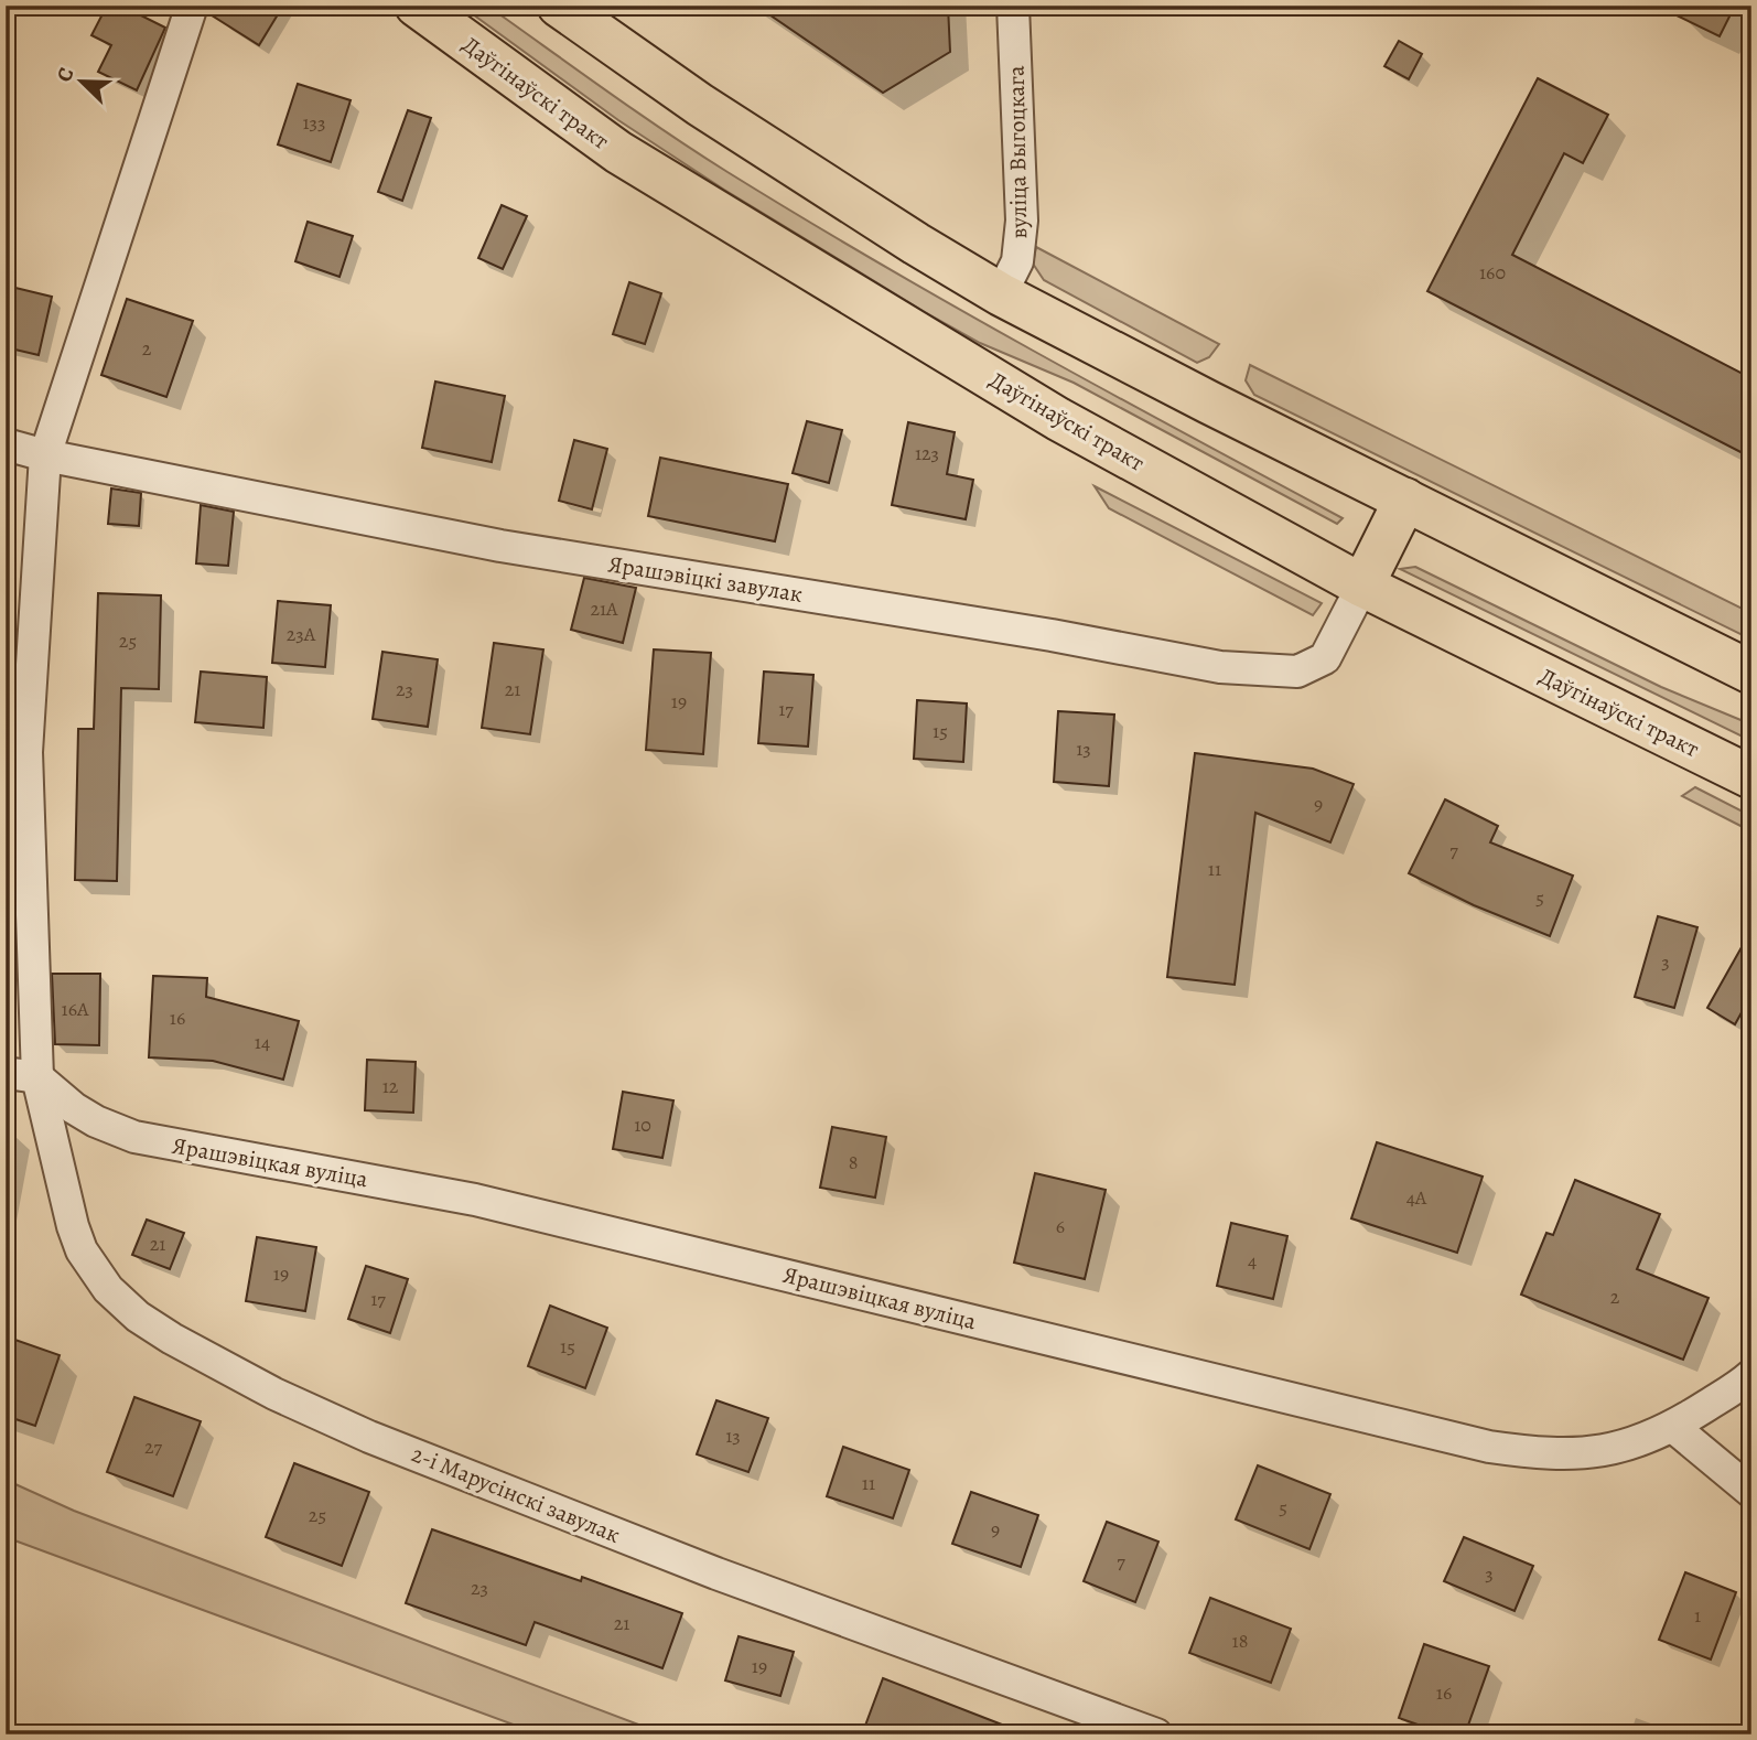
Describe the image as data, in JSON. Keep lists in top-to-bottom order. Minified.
{"streets":{"main road":["Даўгінаўскі тракт"],"street":["вуліца Выгоцкага","Ярашэвіцкі завулак","Ярашэвіцкая вуліца","2-і Марусінскі завулак"]},"crossings":[["Даўгінаўскі тракт","Ярашэвіцкі завулак"],["Ярашэвіцкі завулак","2-і Марусінскі завулак"],["Ярашэвіцкая вуліца","2-і Марусінскі завулак"]],"house_numbers":["133","160","2","123","21А","23А","25","23","21","19","17","15","13","9","7","11","5","3","16А","16","14","12","10","8","4А","6","21","4","19","2","17","15","13","27","11","5","25","9","7","3","23","1","21","18","19","16"],"north":"top left"}
